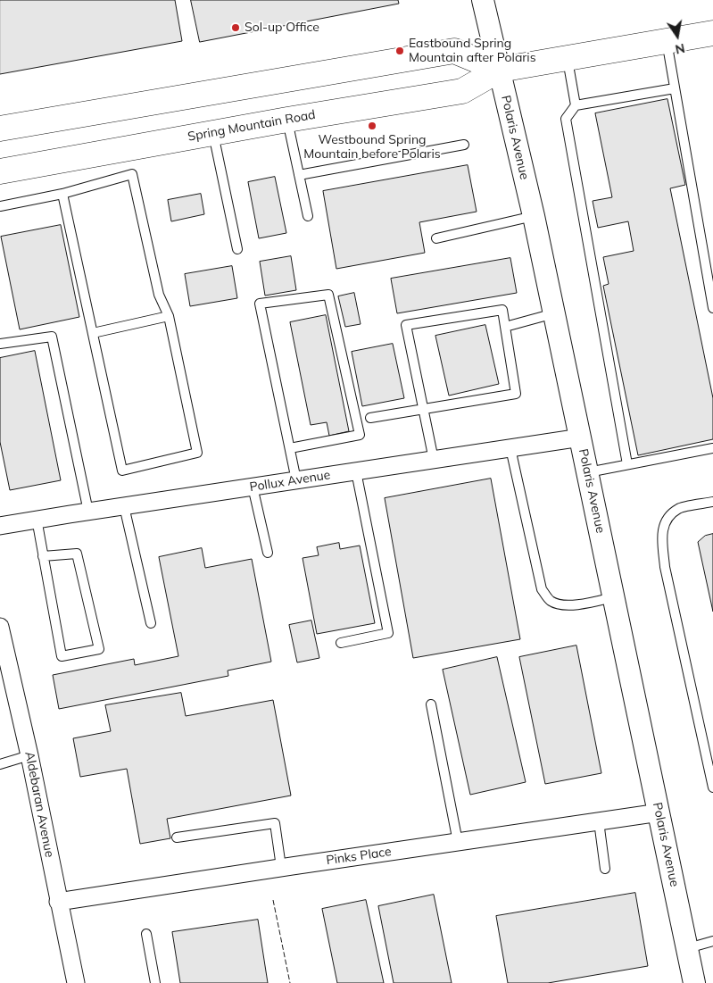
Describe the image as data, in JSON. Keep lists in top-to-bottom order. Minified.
{"streets":{"main road":["Spring Mountain Road"],"street":["Polaris Avenue","Pollux Avenue","Aldebaran Avenue","Pinks Place"]},"crossings":[["Spring Mountain Road","Polaris Avenue"],["Polaris Avenue","Pollux Avenue"],["Polaris Avenue","Pinks Place"],["Aldebaran Avenue","Pinks Place"]],"places":["Sol-up Office","Eastbound Spring Mountain after Polaris","Westbound Spring Mountain before Polaris"],"north":"bottom"}
